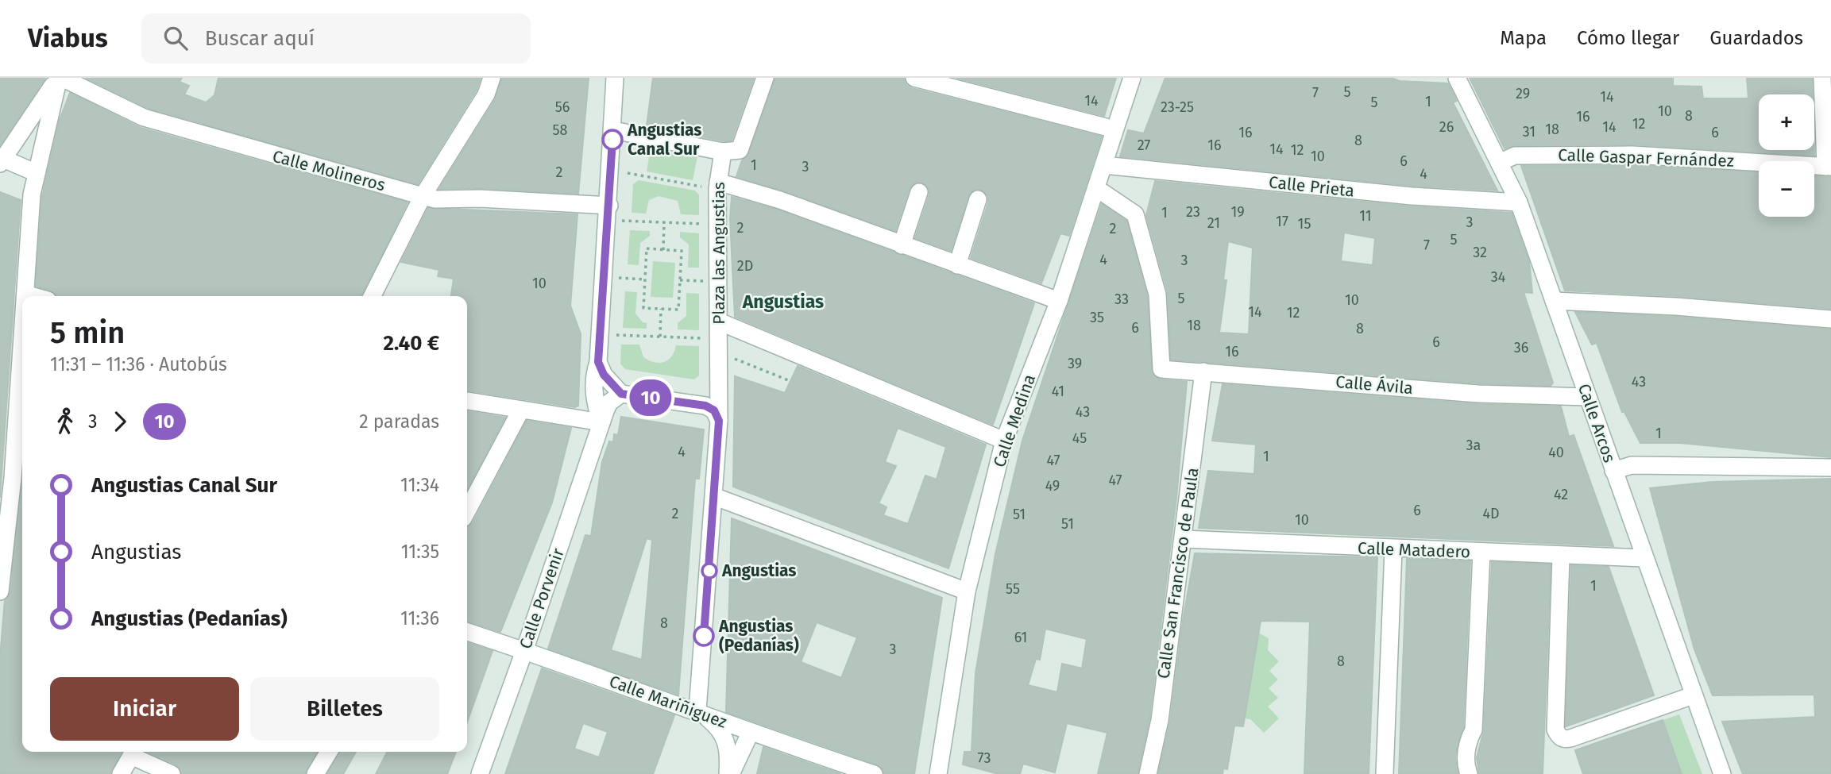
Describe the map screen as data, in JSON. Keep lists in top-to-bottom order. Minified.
{"streets":{"street":["Calle Gaspar Fernández","Calle Molineros","Calle Prieta","Plaza las Angustias","Calle Ávila","Calle Medina","Calle Arcos","Calle Matadero","Calle San Francisco de Paula","Calle Porvenir","Calle Mariñiguez"]},"crossings":[["Calle Gaspar Fernández","Calle Arcos"],["Calle Prieta","Calle Medina"],["Calle Prieta","Calle Arcos"],["Plaza las Angustias","Calle Mariñiguez"],["Calle Ávila","Calle Medina"],["Calle Ávila","Calle Arcos"],["Calle Ávila","Calle San Francisco de Paula"],["Calle Arcos","Calle Matadero"],["Calle Matadero","Calle San Francisco de Paula"],["Calle Porvenir","Calle Mariñiguez"]],"districts":["Angustias"],"places":["Angustias Canal Sur","Angustias","Angustias (Pedanías)"],"lines":["bus line 10"],"house_numbers":["5","7","29","14","14","1","5","56","23-25","10","8","16","12","26","14","18","58","31","16","6","8","27","16","14","12","10","6","1","3","2","4","23","19","1","11","17","3","21","15","2","2","5","7","32","4","3","2D","34","10","5","33","10","14","12","35","18","6","8","6","36","16","39","43","41","43","1","45","3a","4","40","1","47","47","49","42","6","2","4D","51","10","51","1","55","8","61","3","8","73"],"page":{"header":"Viabus","search":"Buscar aquí","nav":["Mapa","Cómo llegar","Guardados"],"on_map":"10","map_buttons":["+","−"],"heading":["5 min","11:31 – 11:36 · Autobús","2.40 €"],"legs":["3","10","2 paradas"],"list":[{"name":"Angustias Canal Sur","value":"11:34"},{"name":"Angustias","value":"11:35"},{"name":"Angustias (Pedanías)","value":"11:36"}],"buttons":["Iniciar","Billetes"]}}
